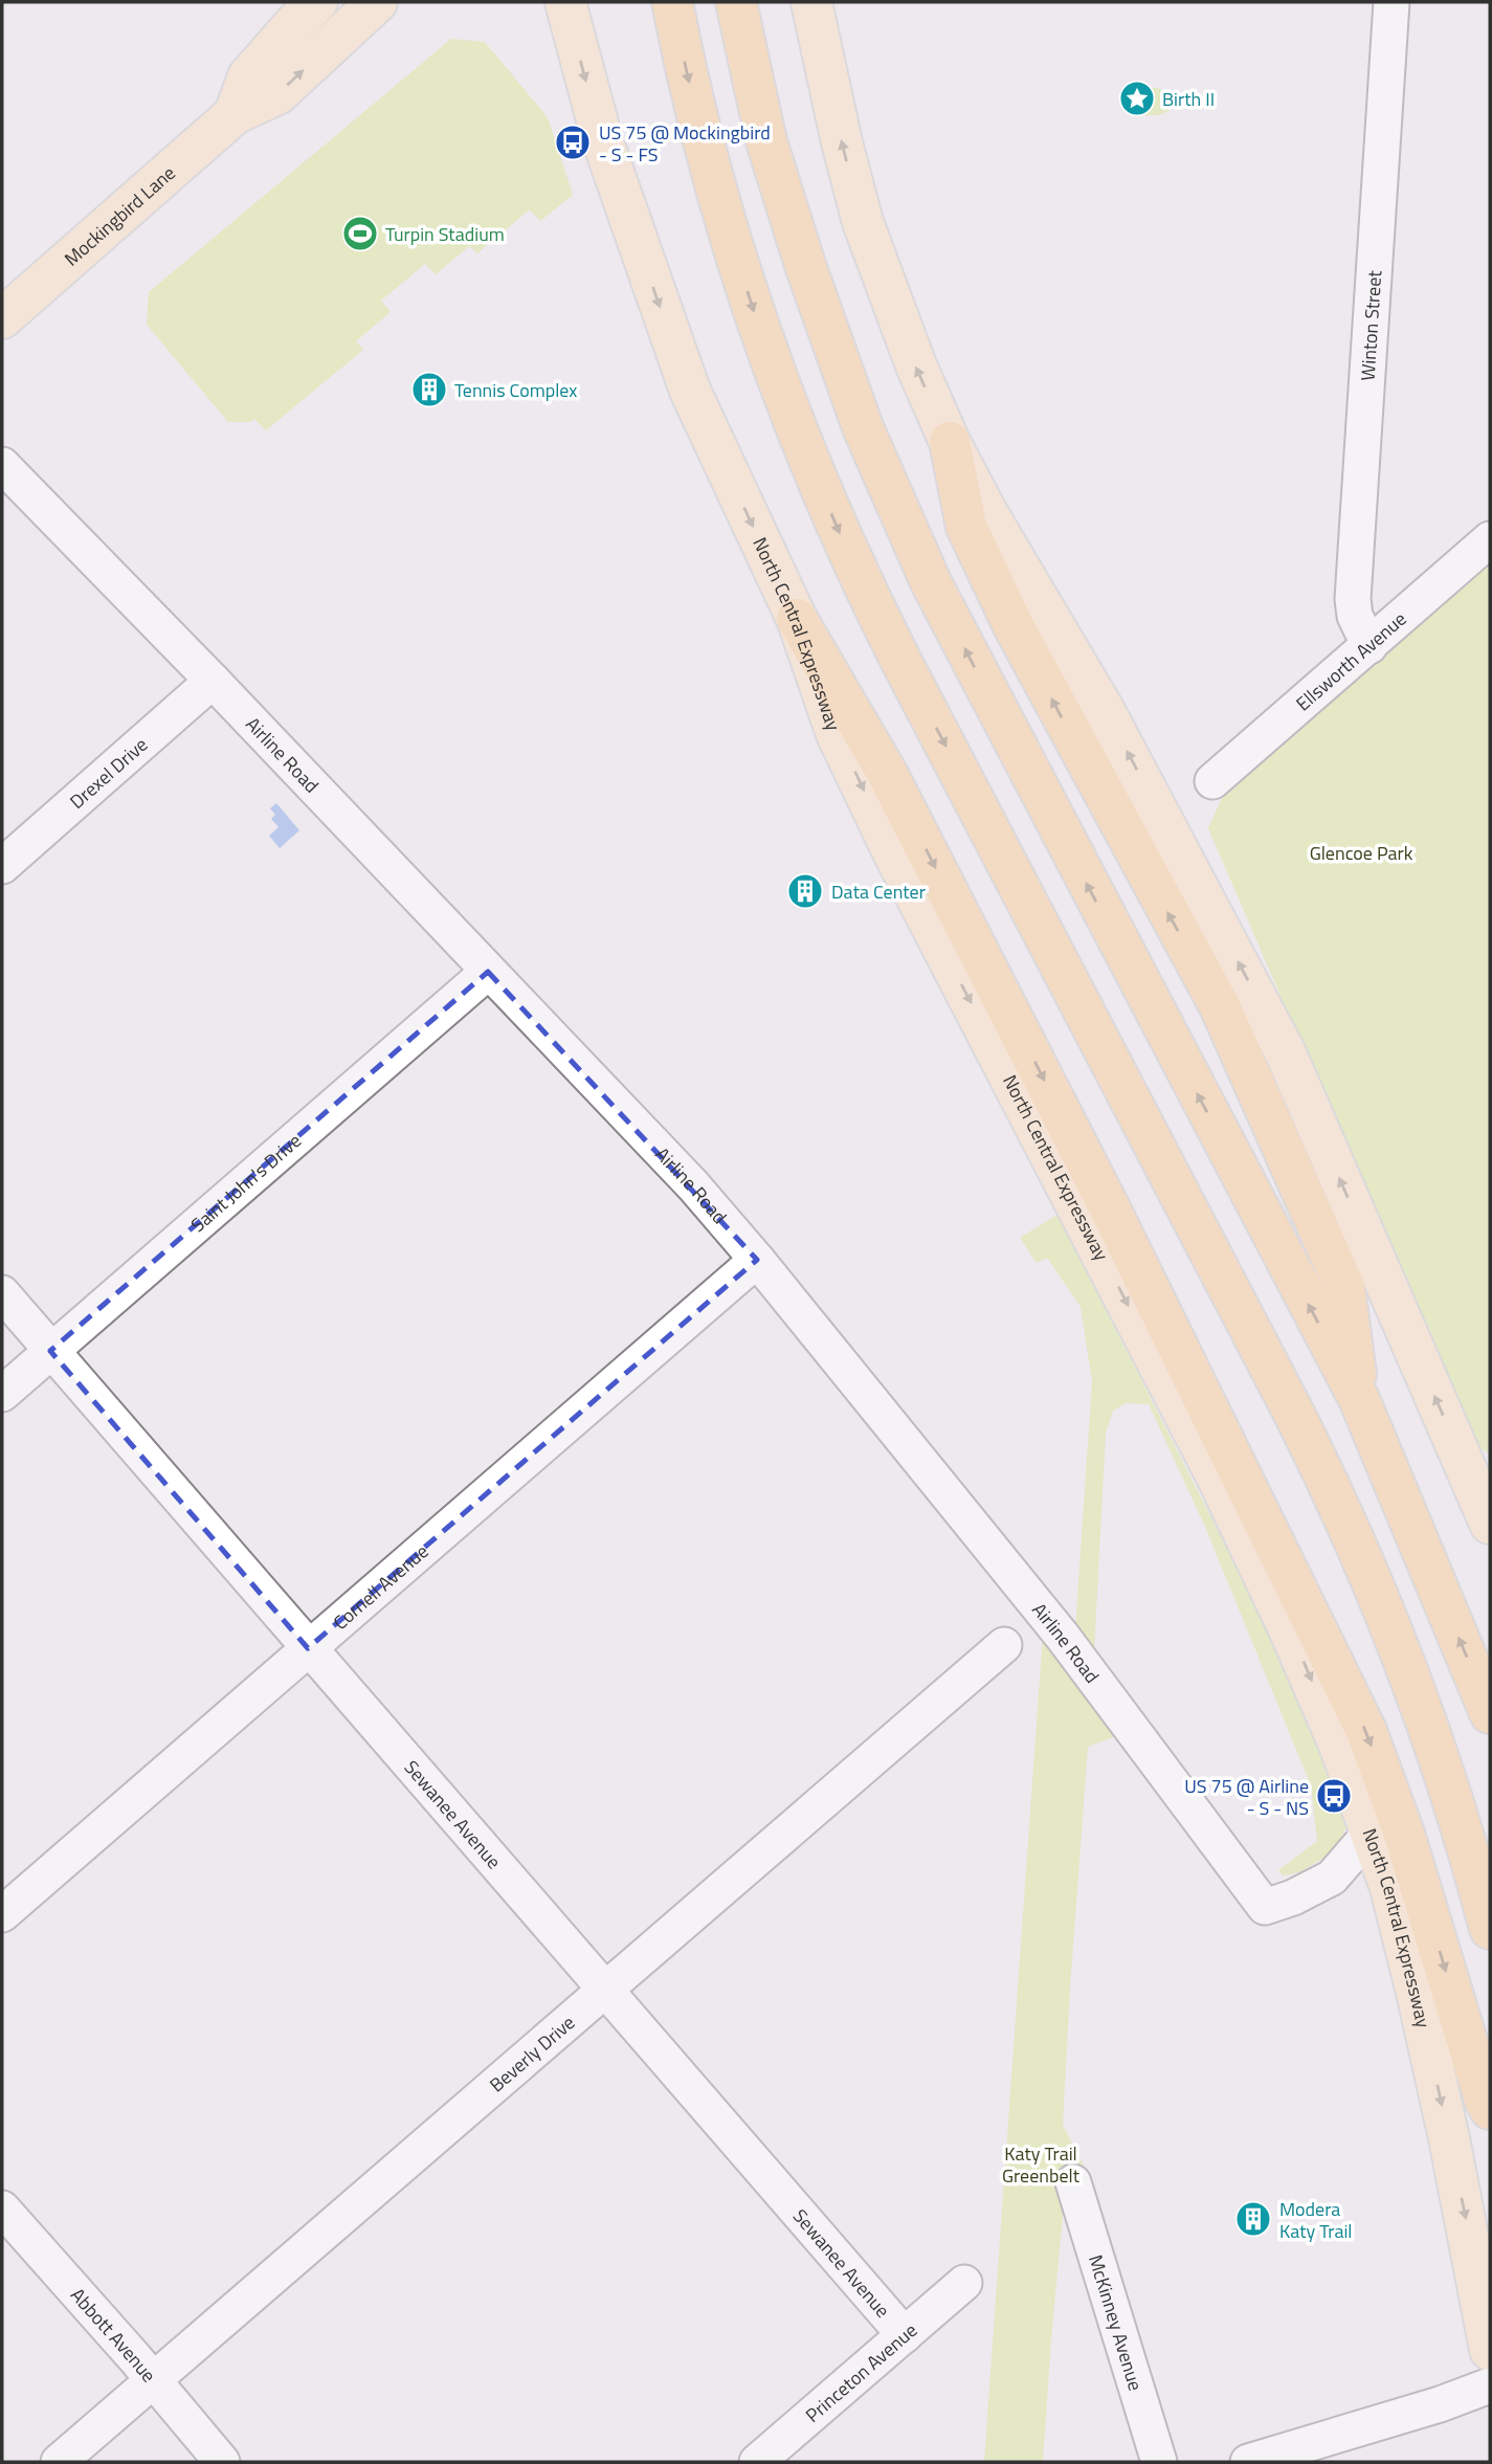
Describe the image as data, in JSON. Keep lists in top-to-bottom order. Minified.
{"streets":{"main road":["Mockingbird Lane","North Central Expressway"],"street":["Winton Street","Ellsworth Avenue","Airline Road","Drexel Drive","Saint John's Drive","Cornell Avenue","Sewanee Avenue","Beverly Drive","McKinney Avenue","Abbott Avenue","Princeton Avenue"]},"crossings":[["Winton Street","Ellsworth Avenue"],["North Central Expressway","Airline Road"],["Airline Road","Drexel Drive"],["Airline Road","Saint John's Drive"],["Airline Road","Cornell Avenue"],["Saint John's Drive","Sewanee Avenue"],["Cornell Avenue","Sewanee Avenue"],["Sewanee Avenue","Beverly Drive"],["Sewanee Avenue","Princeton Avenue"],["Beverly Drive","Abbott Avenue"]],"parks":["Glencoe Park","Katy Trail Greenbelt"],"places":{"place":["Birth II"],"bus stop":["US 75 @ Mockingbird - S - FS","US 75 @ Airline - S - NS"],"sports":["Turpin Stadium"],"building":["Tennis Complex","Data Center","Modera Katy Trail"]}}
